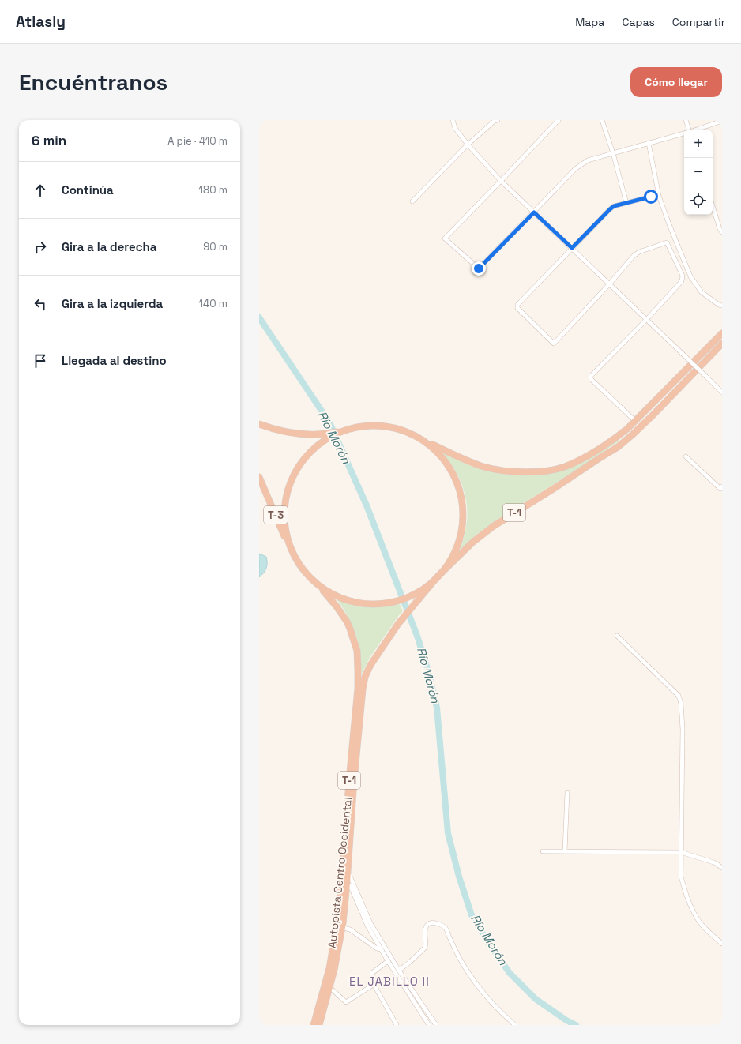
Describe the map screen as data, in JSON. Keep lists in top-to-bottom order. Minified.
{"streets":{"highway":["T-1","T-3","Autopista Centro Occidental"]},"crossings":[["T-1","T-3"],["T-1","Autopista Centro Occidental"]],"districts":["EL JABILLO II"],"water":["Río Morón"],"page":{"header":"Atlasly","nav":["Mapa","Capas","Compartir"],"buttons":"Cómo llegar","title":"Encuéntranos","heading":["6 min","A pie · 410 m"],"map_buttons":["+","−"],"list":[["Continúa","180 m"],["Gira a la derecha","90 m"],["Gira a la izquierda","140 m"],"Llegada al destino"]}}
